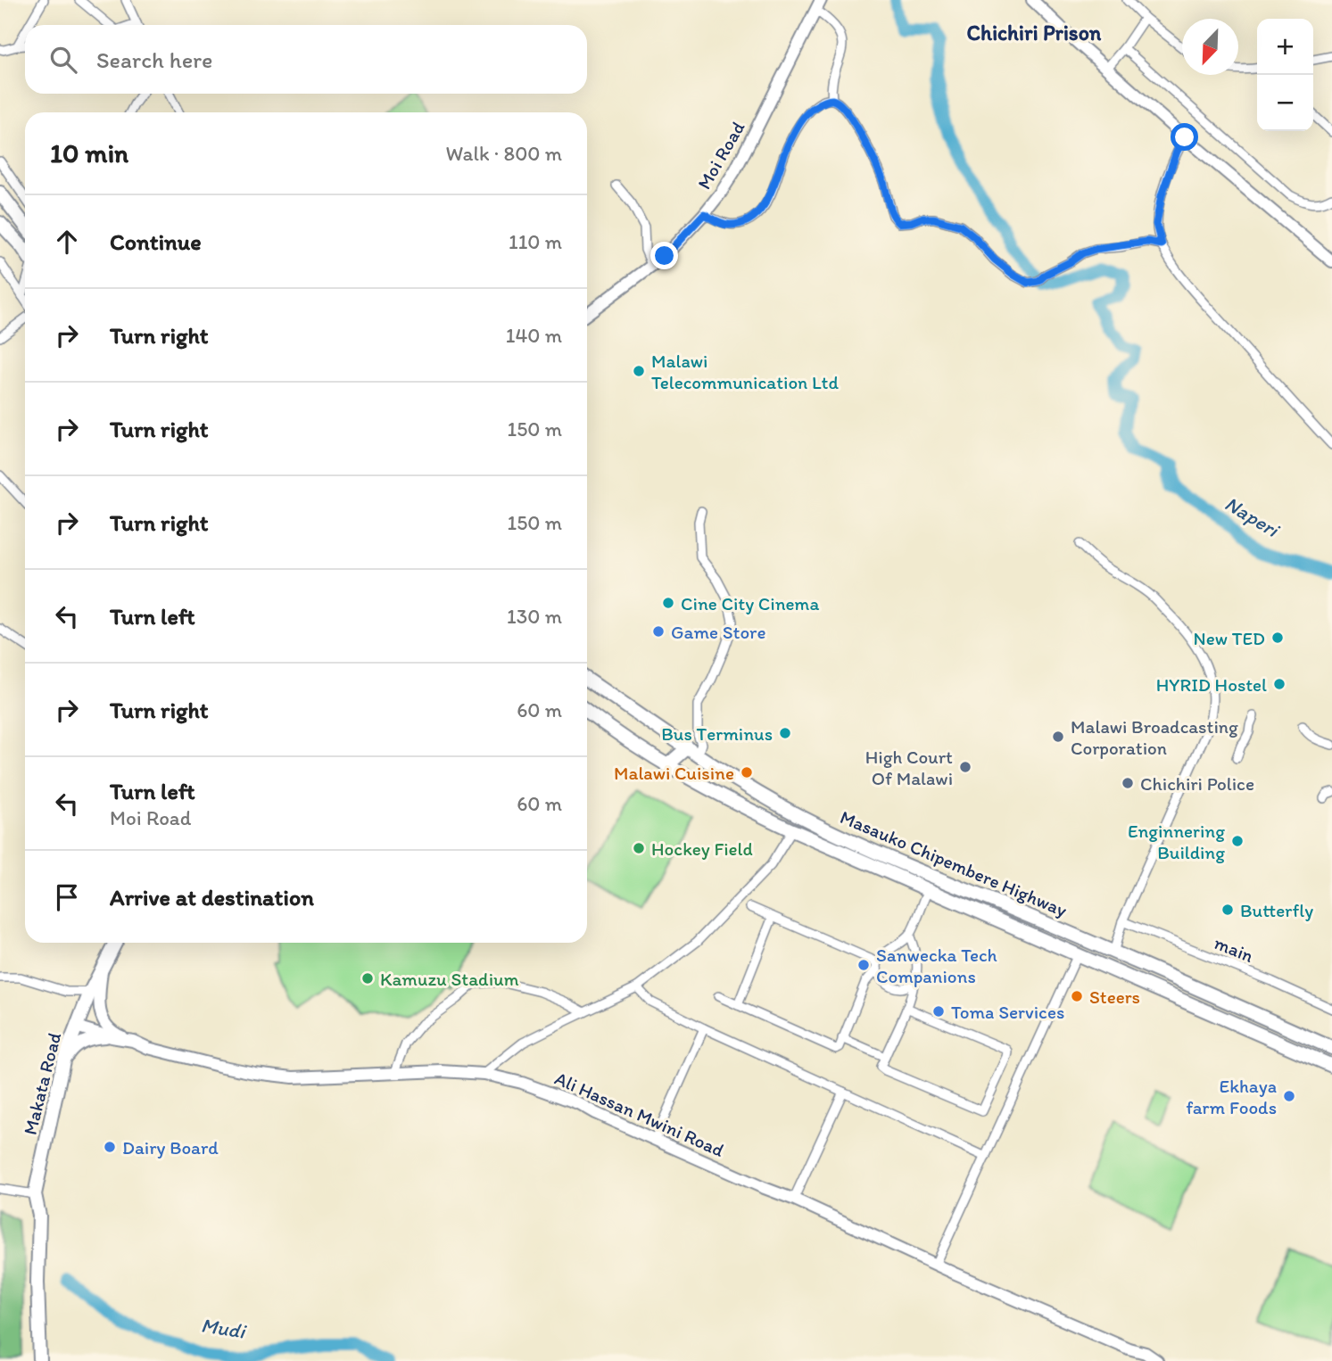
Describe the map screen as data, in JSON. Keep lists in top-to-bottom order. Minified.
{"streets":{"main road":["Moi Road","Masauko Chipembere Highway","Makata Road","Ali Hassan Mwini Road"],"street":["main"]},"crossings":[["Makata Road","Ali Hassan Mwini Road"]],"districts":["Chichiri Prison"],"water":["Naperi","Mudi"],"places":["Malawi Telecommunication Ltd","Cine City Cinema","Game Store","New TED","HYRID Hostel","Bus Terminus","Malawi Broadcasting Corporation","High Court Of Malawi","Malawi Cuisine","Chichiri Police","Enginnering Building","Hockey Field","Butterfly","Sanwecka Tech Companions","Kamuzu Stadium","Steers","Toma Services","Ekhaya farm Foods","Dairy Board"],"north":"bottom left","page":{"map_buttons":["+","−"],"search":"Search here","heading":["10 min","Walk · 800 m"],"list":[["Continue","110 m"],["Turn right","140 m"],["Turn right","150 m"],["Turn right","150 m"],["Turn left","130 m"],["Turn right","60 m"],["Turn left","Moi Road","60 m"],"Arrive at destination"]}}
